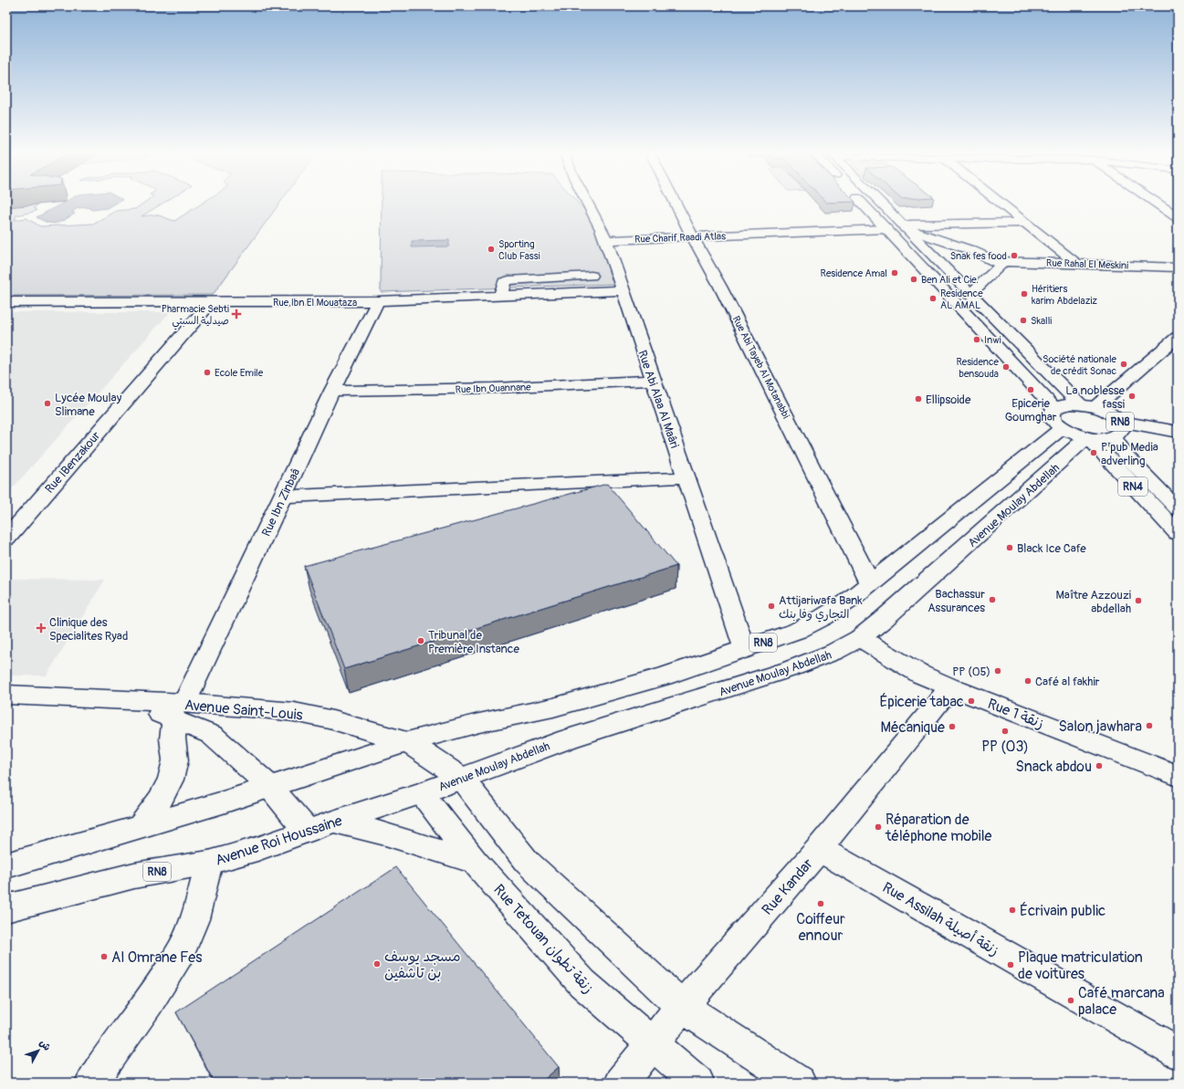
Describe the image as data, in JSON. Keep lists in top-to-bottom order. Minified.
{"streets":{"street":["Rue Charif Raadi Atlas","Rue Rahal El Meskini","Rue Ibn El Mouataza","Rue Abi Tayeb Al Motanabbi","Rue Ibn Ouannane","Rue Abi Alaa Al Maâri","RN8","Rue IBenzakour","RN4","Rue Ibn Zinbaâ","Avenue Moulay Abdellah","Avenue Saint-Louis","Rue 1 زنقة","Avenue Roi Houssaine","Rue Kandar","Rue Assilah زنقة أصيلة","Rue Tetouan زنقة تطوان"]},"crossings":[["Rue Charif Raadi Atlas","Rue Abi Tayeb Al Motanabbi"],["Rue Charif Raadi Atlas","Rue Abi Alaa Al Maâri"],["Rue Ibn El Mouataza","Rue Abi Alaa Al Maâri"],["Rue Ibn El Mouataza","Rue IBenzakour"],["Rue Ibn El Mouataza","Rue Ibn Zinbaâ"],["Rue Abi Tayeb Al Motanabbi","RN8"],["Rue Ibn Ouannane","Rue Abi Alaa Al Maâri"],["Rue Ibn Ouannane","Rue Ibn Zinbaâ"],["Rue Abi Alaa Al Maâri","RN8"],["RN8","RN4"],["RN8","Avenue Moulay Abdellah"],["RN8","Avenue Saint-Louis"],["RN4","Avenue Moulay Abdellah"],["Rue Ibn Zinbaâ","Avenue Saint-Louis"],["Avenue Moulay Abdellah","Avenue Saint-Louis"],["Avenue Moulay Abdellah","Rue 1 زنقة"],["Avenue Moulay Abdellah","Avenue Roi Houssaine"],["Avenue Moulay Abdellah","Rue Tetouan زنقة تطوان"],["Avenue Saint-Louis","Avenue Roi Houssaine"],["Rue 1 زنقة","Rue Kandar"],["Avenue Roi Houssaine","Rue Tetouan زنقة تطوان"],["Rue Kandar","Rue Assilah زنقة أصيلة"],["Rue Kandar","Rue Tetouan زنقة تطوان"]],"places":{"other":["Sporting Club Fassi","Snak fes food","Residence Amal","Ben Ali et Cie.","Héritiers karim Abdelaziz","Residence AL AMAL","Skalli","Inwi","Société nationale de crédit Sonac","Residence bensouda","Ecole Emile","Epicerie Goumghar","La noblesse fassi","Ellipsoide","Lycée Moulay Slimane","P. pub Media adverling","Black Ice Cafe","Bachassur Assurances","Maître Azzouzi abdellah","Attijariwafa Bank التجاري وفا بنك","Tribunal de Première Instance","PP (05)","Café al fakhir","Épicerie tabac","Salon jawhara","Mécanique","PP (03)","Snack abdou","Réparation de téléphone mobile","Coiffeur ennour","Écrivain public","Al Omrane Fes","مسجد يوسف بن تاشفين","Plaque matriculation de voitures","Café marcana palace"],"health":["Pharmacie Sebti صيدلية السبتي","Clinique des Specialites Ryad"]},"north":"top right"}
